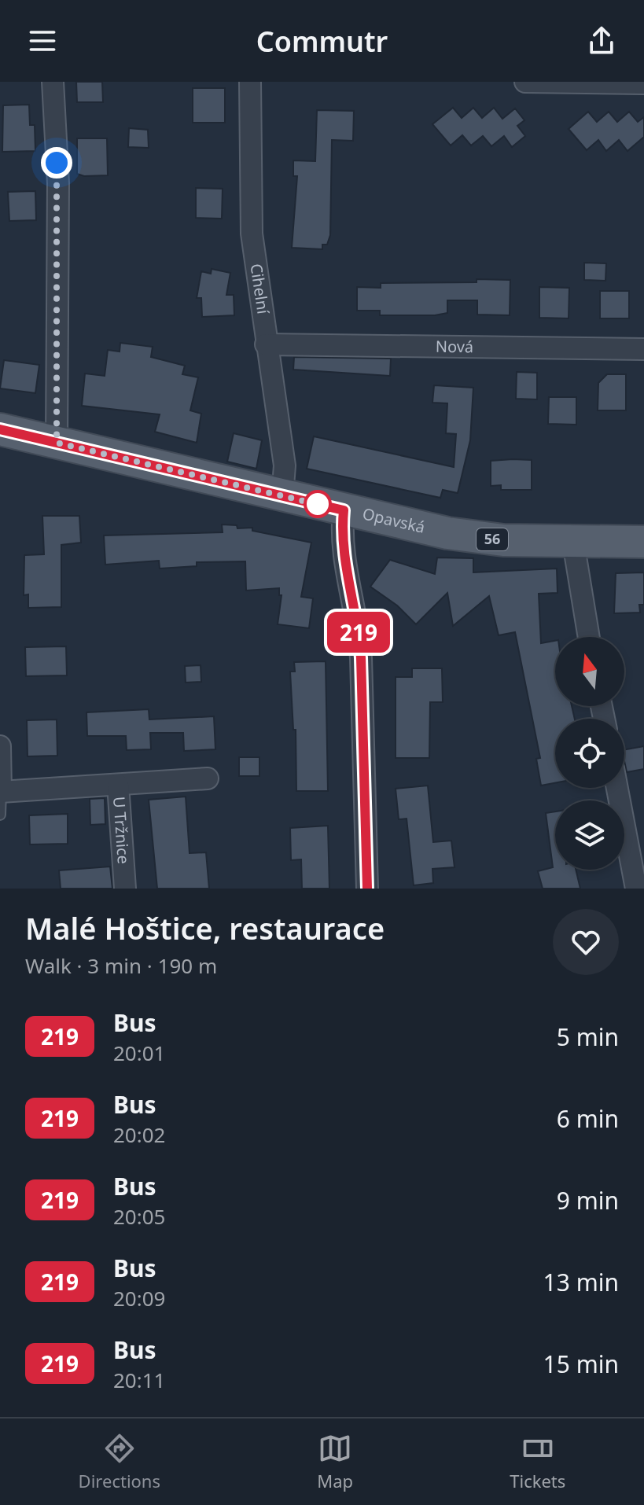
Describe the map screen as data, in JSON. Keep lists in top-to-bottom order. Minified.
{"streets":{"main road":["Opavská","56"],"street":["Cihelní","Nová","U Tržnice"]},"crossings":[["Cihelní","Nová"],["Cihelní","Opavská"]],"lines":["bus line 219"],"north":"top","page":{"header":"Commutr","on_map":"219","heading":["Malé Hoštice, restaurace","Walk · 3 min · 190 m"],"list":[{"mark":"219","name":"Bus","note":"20:01","value":"5 min"},{"mark":"219","name":"Bus","note":"20:02","value":"6 min"},{"mark":"219","name":"Bus","note":"20:05","value":"9 min"},{"mark":"219","name":"Bus","note":"20:09","value":"13 min"},{"mark":"219","name":"Bus","note":"20:11","value":"15 min"}],"tabs":["Directions","Map","Tickets"]}}
